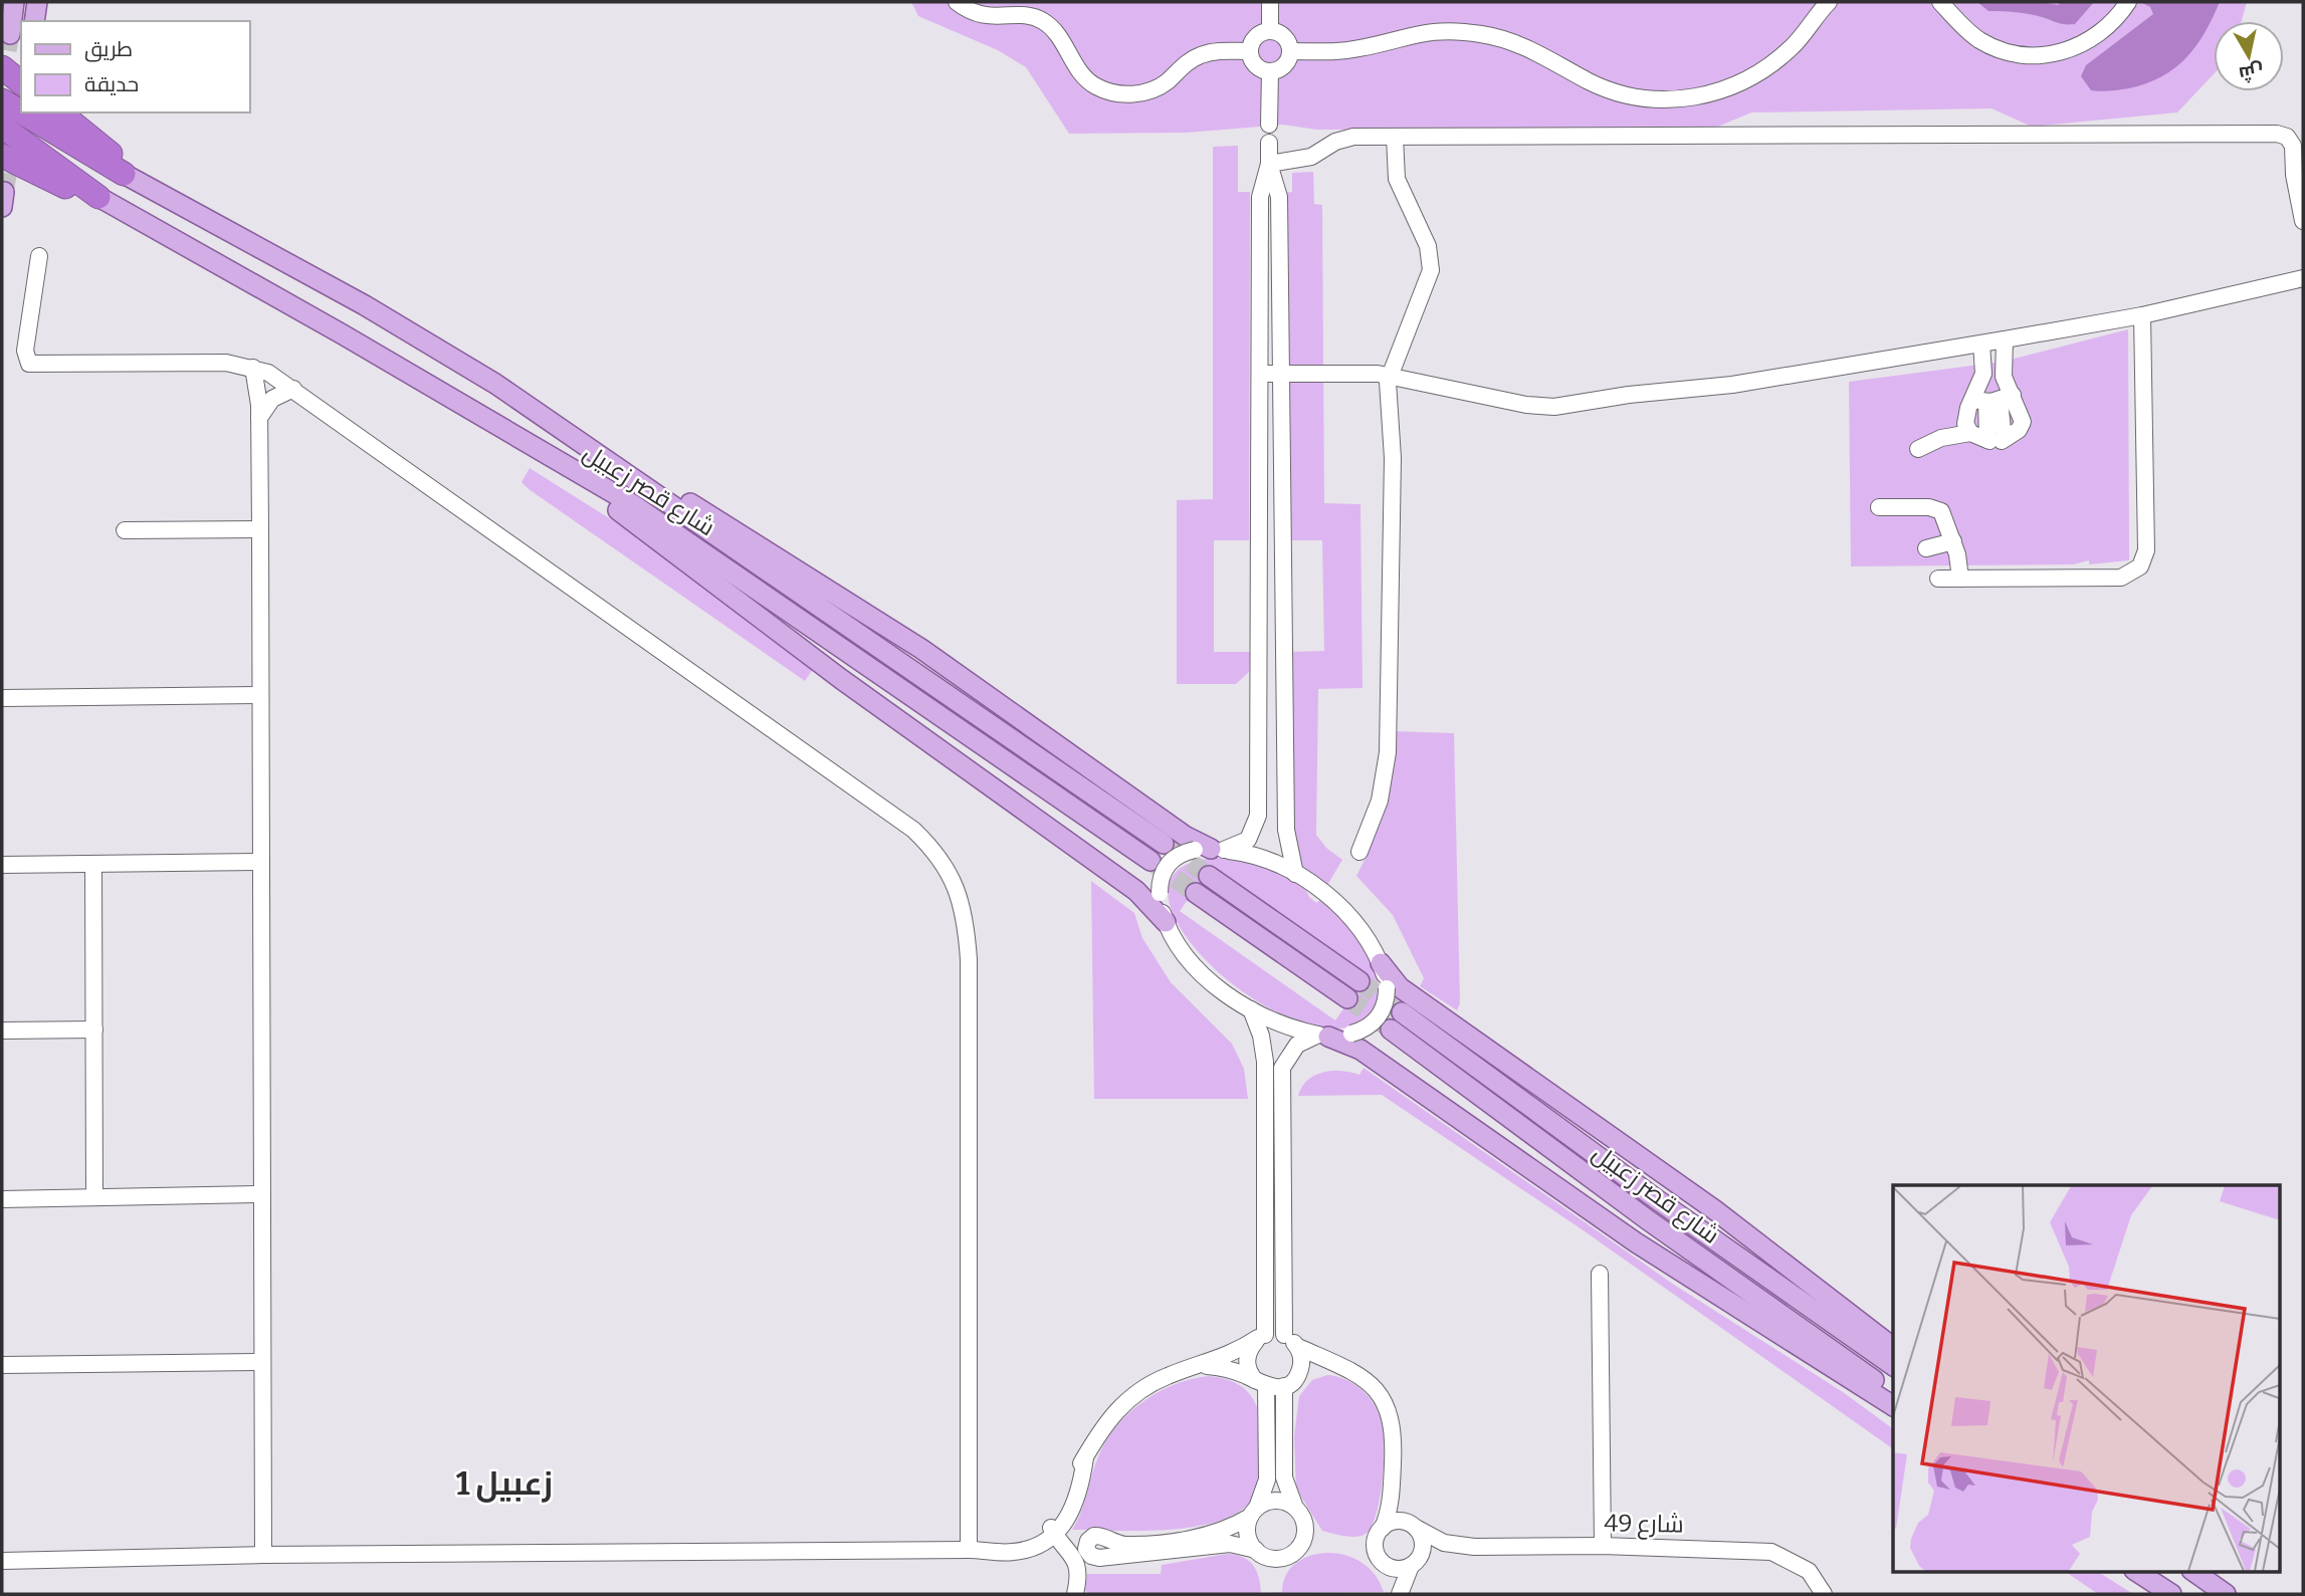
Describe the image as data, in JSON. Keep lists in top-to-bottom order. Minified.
{"streets":{"main road":["شارع قصر زعبيل"],"street":["شارع 49"]},"districts":["زعبيل 1"],"legend":["طريق","حديقة"],"north":"bottom"}
